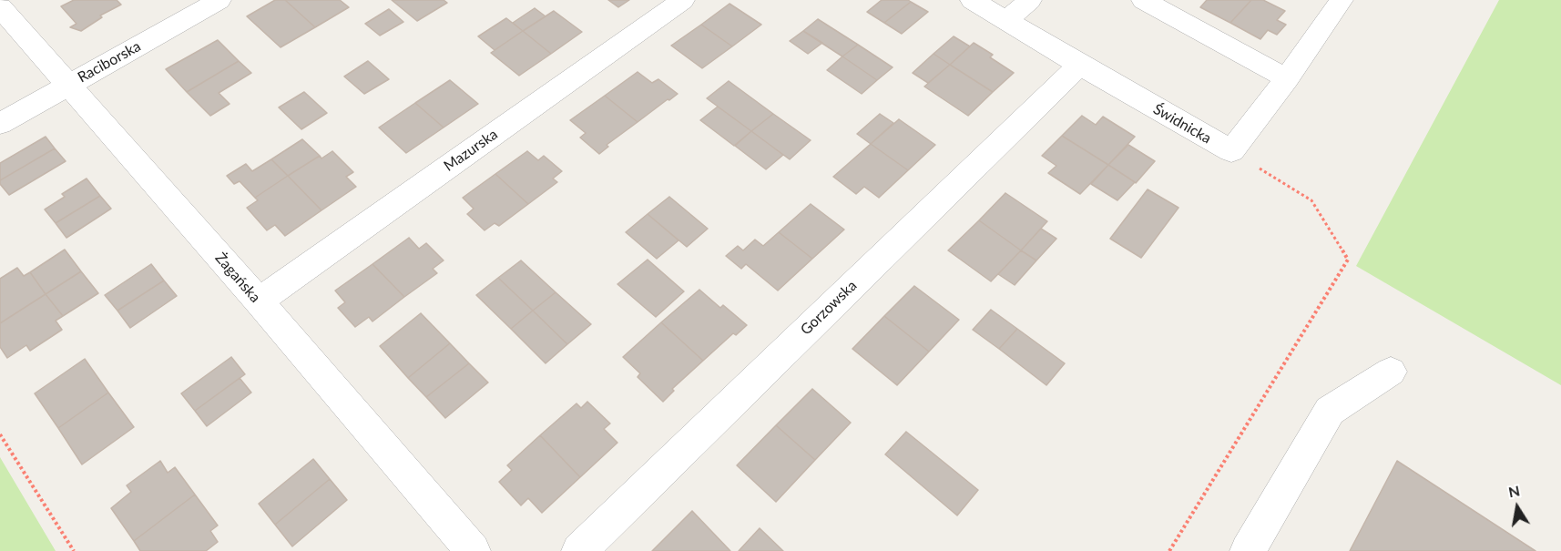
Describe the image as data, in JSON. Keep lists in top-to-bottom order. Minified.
{"streets":{"street":["Raciborska","Świdnicka","Mazurska","Żagańska","Gorzowska"]},"crossings":[["Raciborska","Żagańska"],["Świdnicka","Gorzowska"],["Mazurska","Żagańska"]],"north":"top"}
